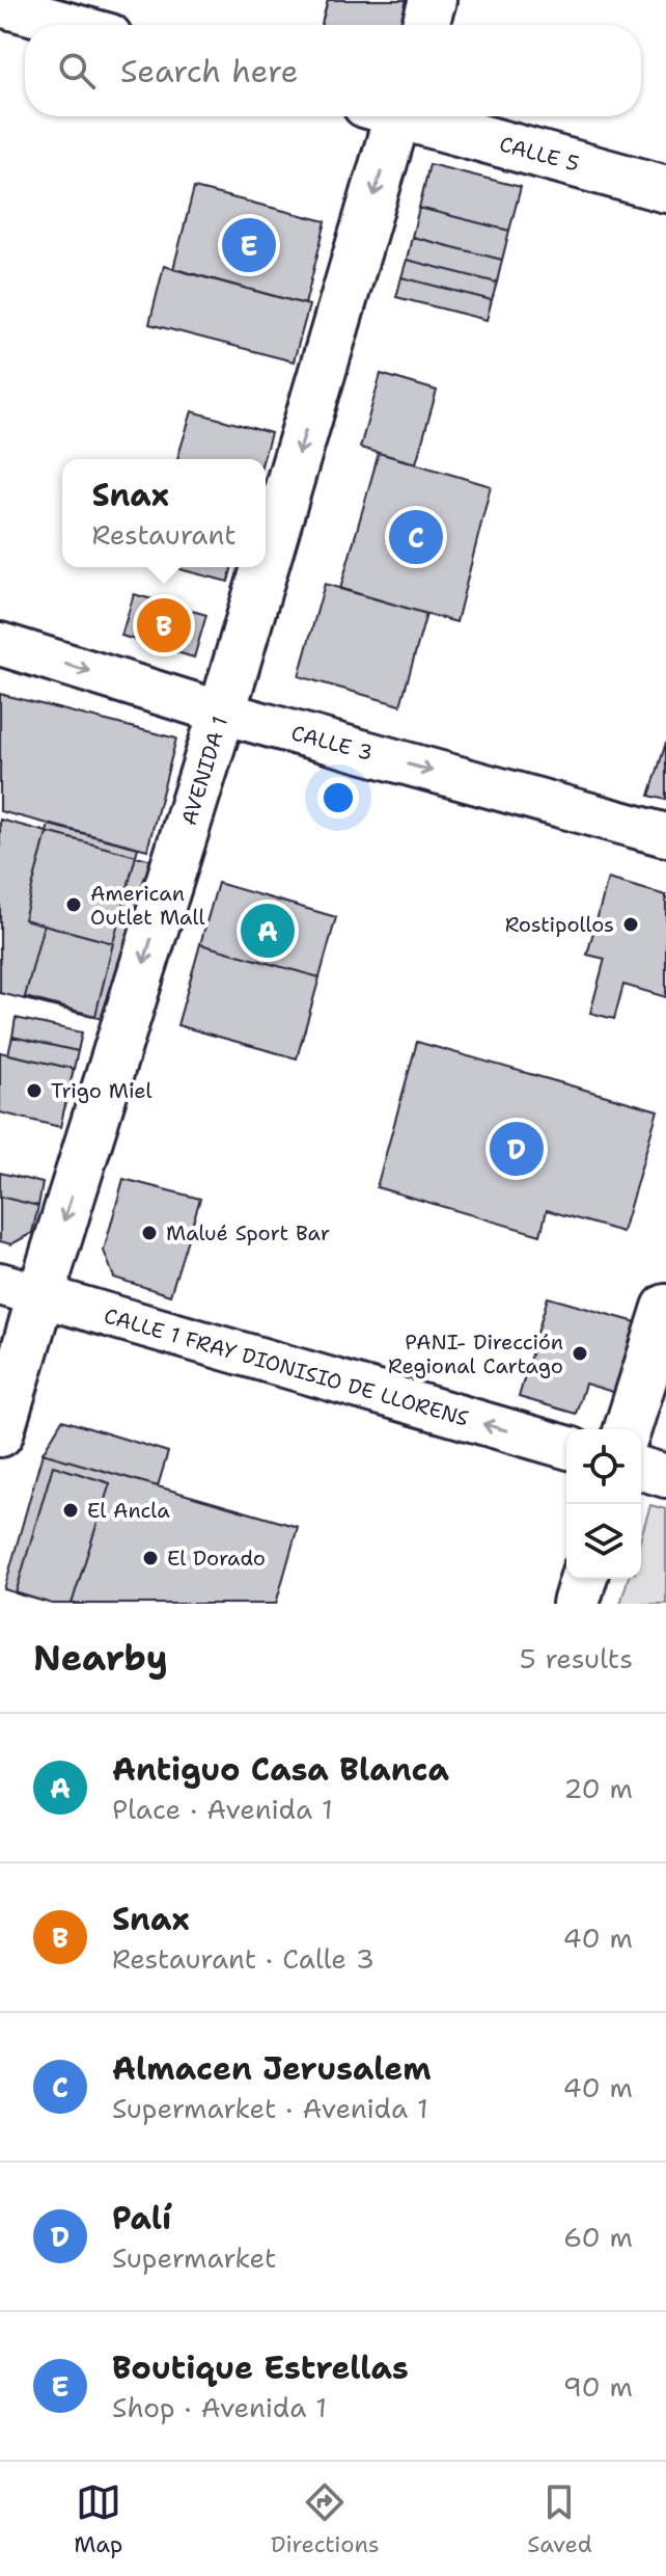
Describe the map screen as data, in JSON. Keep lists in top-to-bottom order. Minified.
{"streets":{"main road":["CALLE 5","AVENIDA 1"],"street":["CALLE 3","CALLE 1 FRAY DIONISIO DE LLORENS"]},"crossings":[["CALLE 3","AVENIDA 1"],["AVENIDA 1","CALLE 1 FRAY DIONISIO DE LLORENS"]],"one_way":["CALLE 3","AVENIDA 1","CALLE 1 FRAY DIONISIO DE LLORENS"],"places":["American Outlet Mall","Rostipollos","Trigo Miel","Malué Sport Bar","PANI- Dirección Regional Cartago","El Ancla","El Dorado"],"page":{"search":"Search here","pins":["E","C","B","A","D"],"popup":["Snax","Restaurant"],"heading":["Nearby","5 results"],"list":[{"mark":"A","name":"Antiguo Casa Blanca","note":"Place · Avenida 1","value":"20 m"},{"mark":"B","name":"Snax","note":"Restaurant · Calle 3","value":"40 m"},{"mark":"C","name":"Almacen Jerusalem","note":"Supermarket · Avenida 1","value":"40 m"},{"mark":"D","name":"Palí","note":"Supermarket","value":"60 m"},{"mark":"E","name":"Boutique Estrellas","note":"Shop · Avenida 1","value":"90 m"}],"nav":["Map","Directions","Saved"]}}
